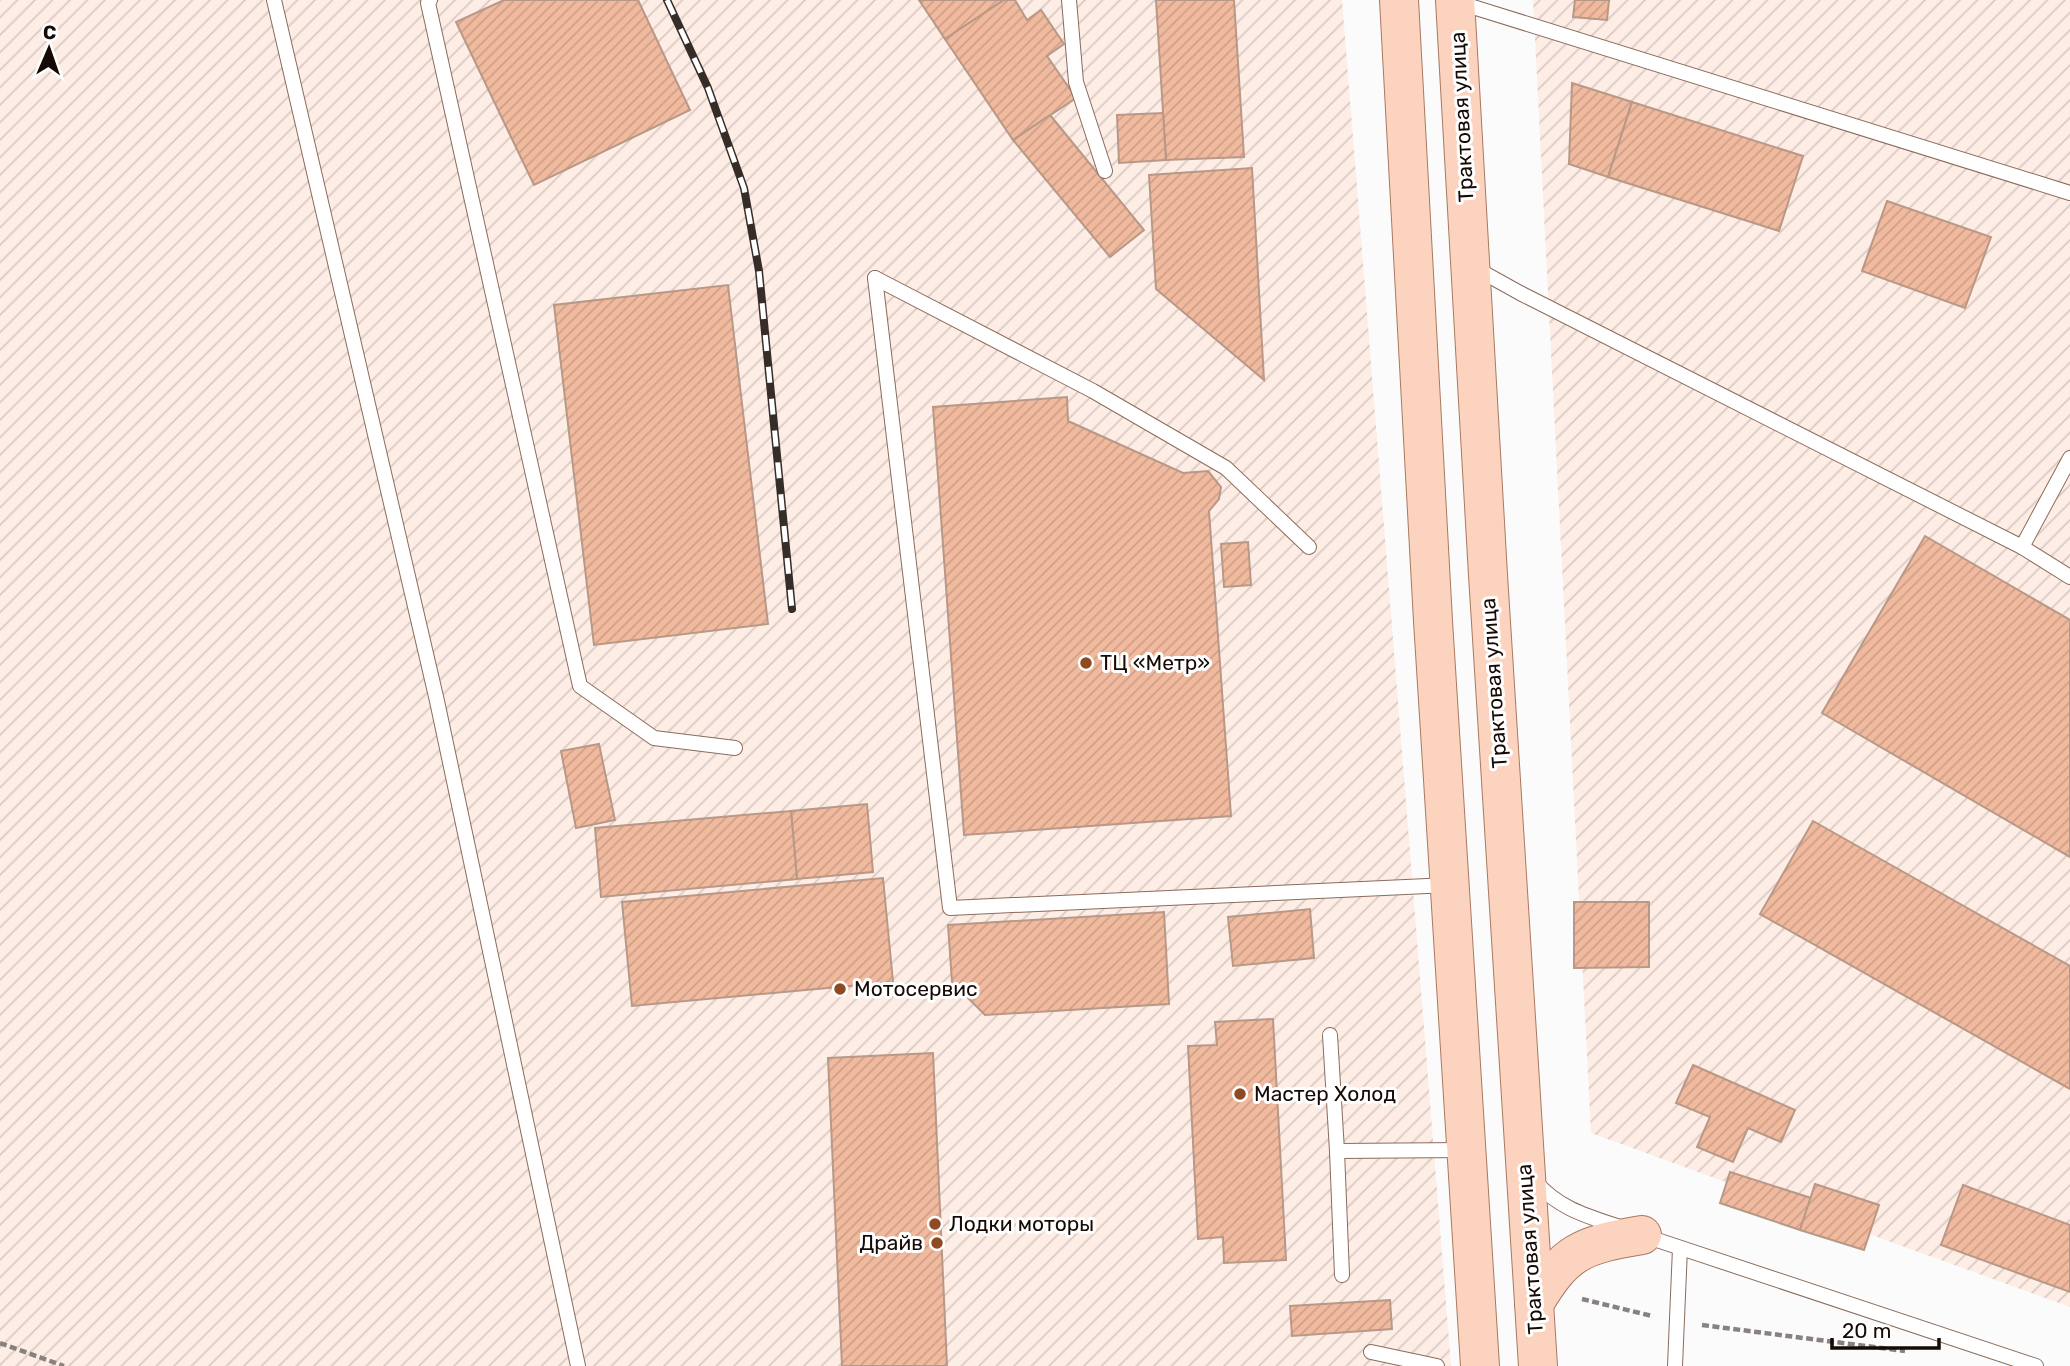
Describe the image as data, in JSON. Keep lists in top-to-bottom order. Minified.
{"streets":{"main road":["Трактовая улица"]},"places":["ТЦ «Метр»","Мотосервис","Мастер Холод","Лодки моторы","Драйв"],"scale_bar":"20 m","north":"top"}
